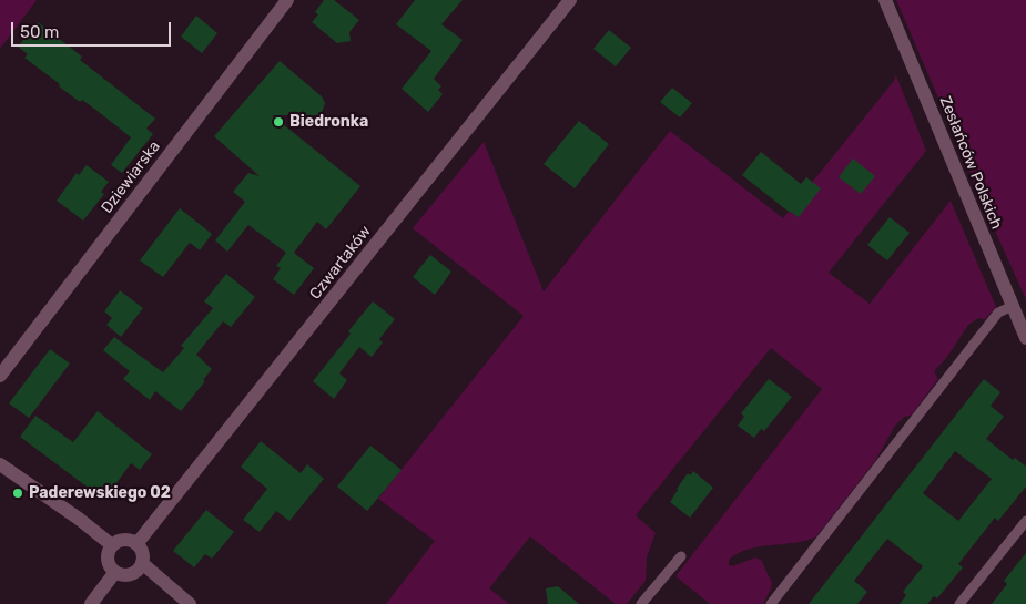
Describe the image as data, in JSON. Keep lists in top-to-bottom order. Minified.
{"streets":{"street":["Zesłańców Polskich","Dziewiarska","Czwartaków"]},"places":["Biedronka","Paderewskiego 02"],"scale_bar":"50 m"}
